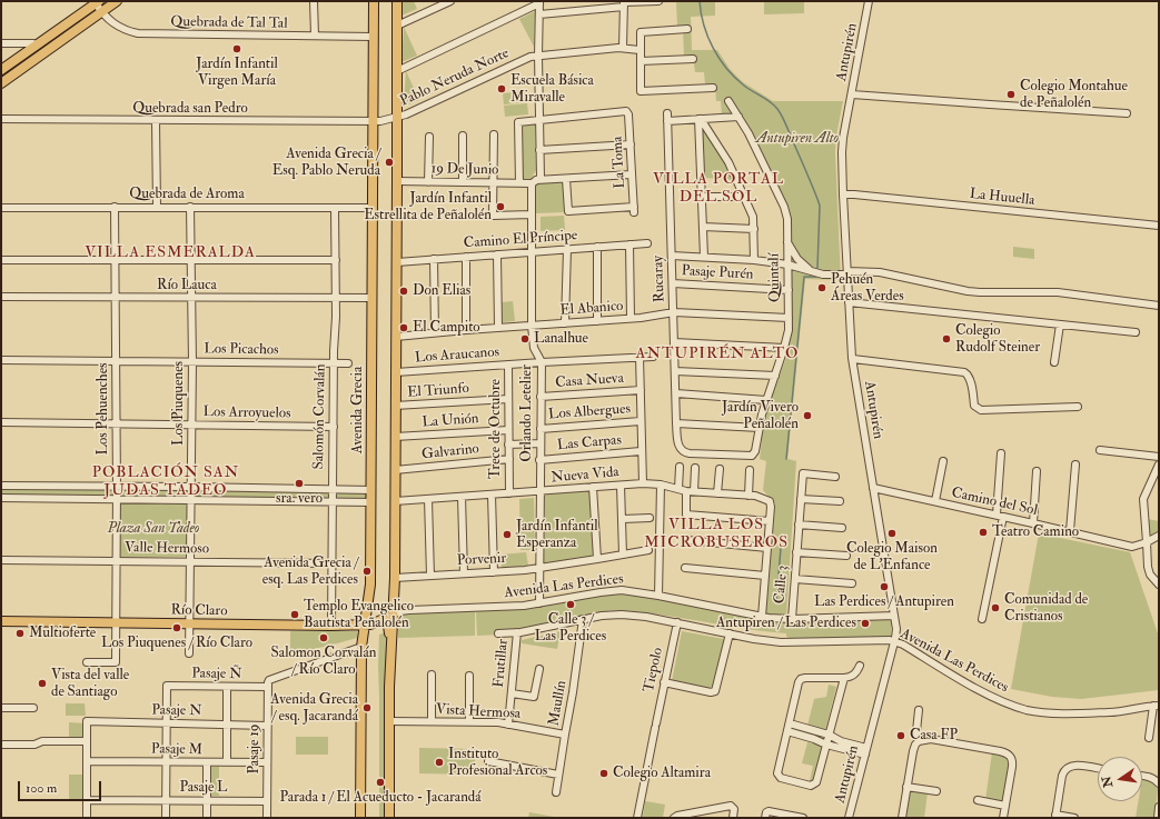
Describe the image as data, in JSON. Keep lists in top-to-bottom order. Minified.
{"streets":{"main road":["Avenida Grecia","Río Claro"],"street":["Quebrada de Tal Tal","Antupirén","Pablo Neruda Norte","Quebrada san Pedro","La Toma","19 De Junio","Quebrada de Aroma","La Huuella","Camino El Príncipe","Pasaje Purén","Quintalí","Rucaray","Río Lauca","El Abanico","Los Picachos","Los Araucanos","Casa Nueva","El Triunfo","Los Piuquenes","Los Pehuenches","Los Albergues","Los Arroyuelos","Orlando Letelier","Salomón Corvalán","La Unión","Trece de Octubre","Las Carpas","Galvarino","Nueva Vida","Camino del Sol","Valle Hermoso","Porvenir","Calle 3","Avenida Las Perdices","Frutillar","Tiepolo","Pasaje Ñ","Maullín","Pasaje N","Vista Hermosa","Pasaje 19","Pasaje M","Pasaje L"]},"crossings":[["Quebrada de Tal Tal","Avenida Grecia"],["Antupirén","La Huuella"],["Antupirén","Camino del Sol"],["Antupirén","Avenida Las Perdices"],["Pablo Neruda Norte","Quebrada san Pedro"],["Pablo Neruda Norte","Avenida Grecia"],["Quebrada san Pedro","Avenida Grecia"],["La Toma","19 De Junio"],["19 De Junio","Orlando Letelier"],["Quebrada de Aroma","Los Piuquenes"],["Quebrada de Aroma","Los Pehuenches"],["Quebrada de Aroma","Avenida Grecia"],["Quebrada de Aroma","Salomón Corvalán"],["Camino El Príncipe","Orlando Letelier"],["Pasaje Purén","Quintalí"],["Pasaje Purén","Rucaray"],["Quintalí","Rucaray"],["Quintalí","El Abanico"],["Rucaray","El Abanico"],["Río Lauca","Los Piuquenes"],["Río Lauca","Los Pehuenches"],["Río Lauca","Avenida Grecia"],["Río Lauca","Salomón Corvalán"],["El Abanico","Orlando Letelier"],["Los Picachos","Los Piuquenes"],["Los Picachos","Los Pehuenches"],["Los Picachos","Salomón Corvalán"],["Los Araucanos","Orlando Letelier"],["Los Araucanos","Trece de Octubre"],["Casa Nueva","Orlando Letelier"],["El Triunfo","Trece de Octubre"],["Los Piuquenes","Los Arroyuelos"],["Los Piuquenes","Valle Hermoso"],["Los Piuquenes","Río Claro"],["Los Pehuenches","Los Arroyuelos"],["Los Pehuenches","Valle Hermoso"],["Los Pehuenches","Río Claro"],["Avenida Grecia","Río Claro"],["Avenida Grecia","Pasaje 19"],["Los Albergues","Orlando Letelier"],["Los Arroyuelos","Salomón Corvalán"],["Orlando Letelier","Las Carpas"],["Orlando Letelier","Nueva Vida"],["Orlando Letelier","Porvenir"],["Orlando Letelier","Avenida Las Perdices"],["Salomón Corvalán","Valle Hermoso"],["Salomón Corvalán","Río Claro"],["La Unión","Trece de Octubre"],["Trece de Octubre","Galvarino"],["Trece de Octubre","Nueva Vida"],["Nueva Vida","Calle 3"],["Calle 3","Avenida Las Perdices"],["Avenida Las Perdices","Río Claro"],["Avenida Las Perdices","Frutillar"],["Avenida Las Perdices","Tiepolo"],["Avenida Las Perdices","Maullín"],["Frutillar","Vista Hermosa"],["Pasaje Ñ","Pasaje N"],["Pasaje Ñ","Pasaje 19"],["Maullín","Vista Hermosa"],["Pasaje N","Pasaje 19"],["Pasaje 19","Pasaje M"],["Pasaje 19","Pasaje L"]],"districts":["VILLA PORTAL DEL SOL","VILLA ESMERALDA","ANTUPIRÉN ALTO","POBLACIÓN SAN JUDAS TADEO","VILLA LOS MICROBUSEROS"],"parks":["Antupiren Alto","Plaza San Tadeo"],"places":["Jardín Infantil Virgen María","Escuela Básica Miravalle","Colegio Montahue de Peñalolén","Avenida Grecia / Esq. Pablo Neruda","Jardín Infantil Estrellita de Peñalolén","Pehuén Áreas Verdes","Don Elias","El Campito","Lanalhue","Colegio Rudolf Steiner","Jardín Vivero Peñalolén","sra. vero","Teatro Camino","Colegio Maison de L'Enfance","Jardín Infantil Esperanza","Avenida Grecia / esq. Las Perdices","Las Perdices / Antupiren","Calle 3 / Las Perdices","Comunidad de Cristianos","Templo Evangelico Bautista Peñalolén","Antupiren / Las Perdices","Los Piuquenes / Río Claro","Multioferte","Salomon Corvalán / Río Claro","Vista del valle de Santiago","Avenida Grecia / esq. Jacarandá","Casa FP","Instituto Profesional Arcos","Colegio Altamira","Parada 1 / El Acueducto - Jacarandá"],"scale_bar":"100 m","north":"left"}
